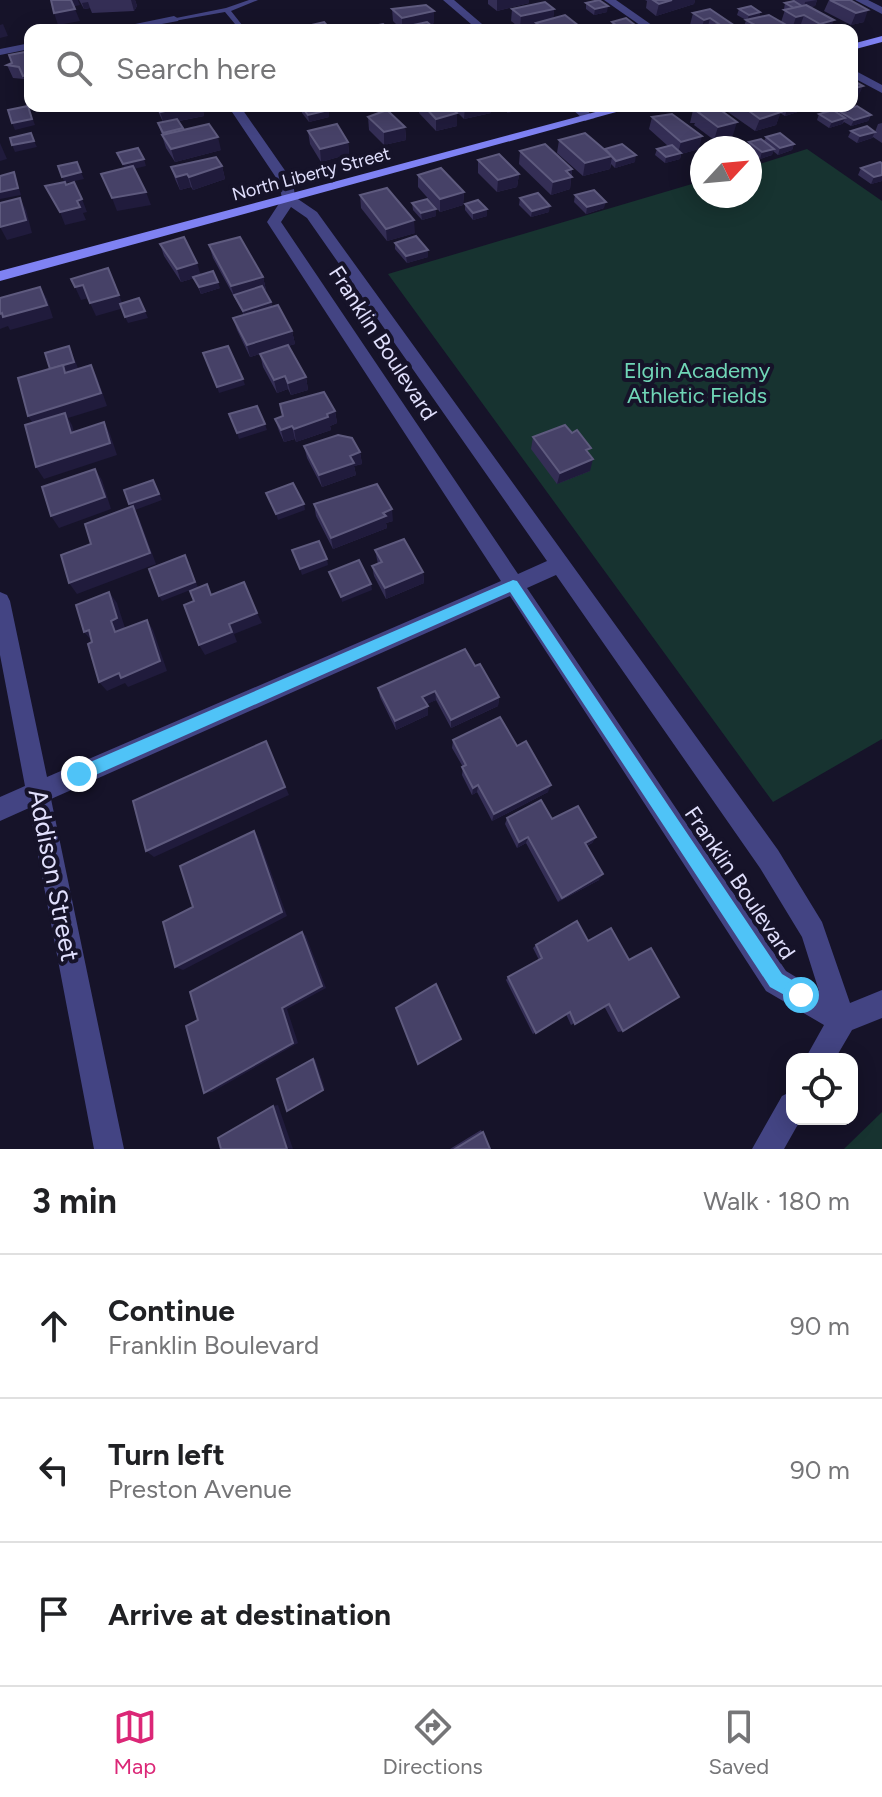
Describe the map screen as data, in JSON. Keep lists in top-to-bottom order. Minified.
{"streets":{"main road":["North Liberty Street"],"street":["Franklin Boulevard","Addison Street"]},"crossings":[["North Liberty Street","Franklin Boulevard"]],"parks":["Elgin Academy Athletic Fields"],"north":"top right","page":{"search":"Search here","heading":["3 min","Walk · 180 m"],"list":[["Continue","Franklin Boulevard","90 m"],["Turn left","Preston Avenue","90 m"],"Arrive at destination"],"nav":["Map","Directions","Saved"]}}
